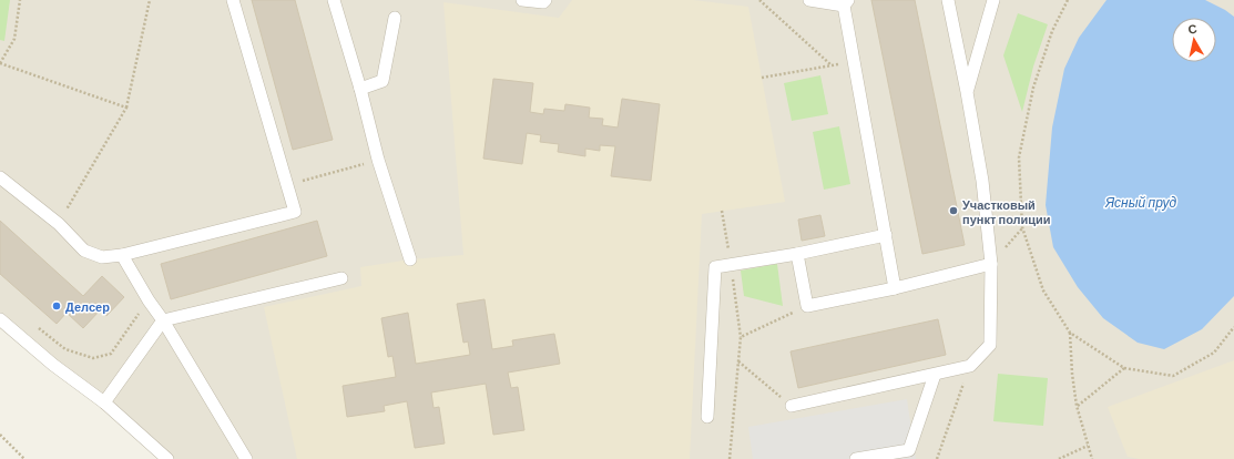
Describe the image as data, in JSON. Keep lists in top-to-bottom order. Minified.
{"water":["Ясный пруд"],"places":["Участковый пункт полиции","Делсер"],"north":"top"}
